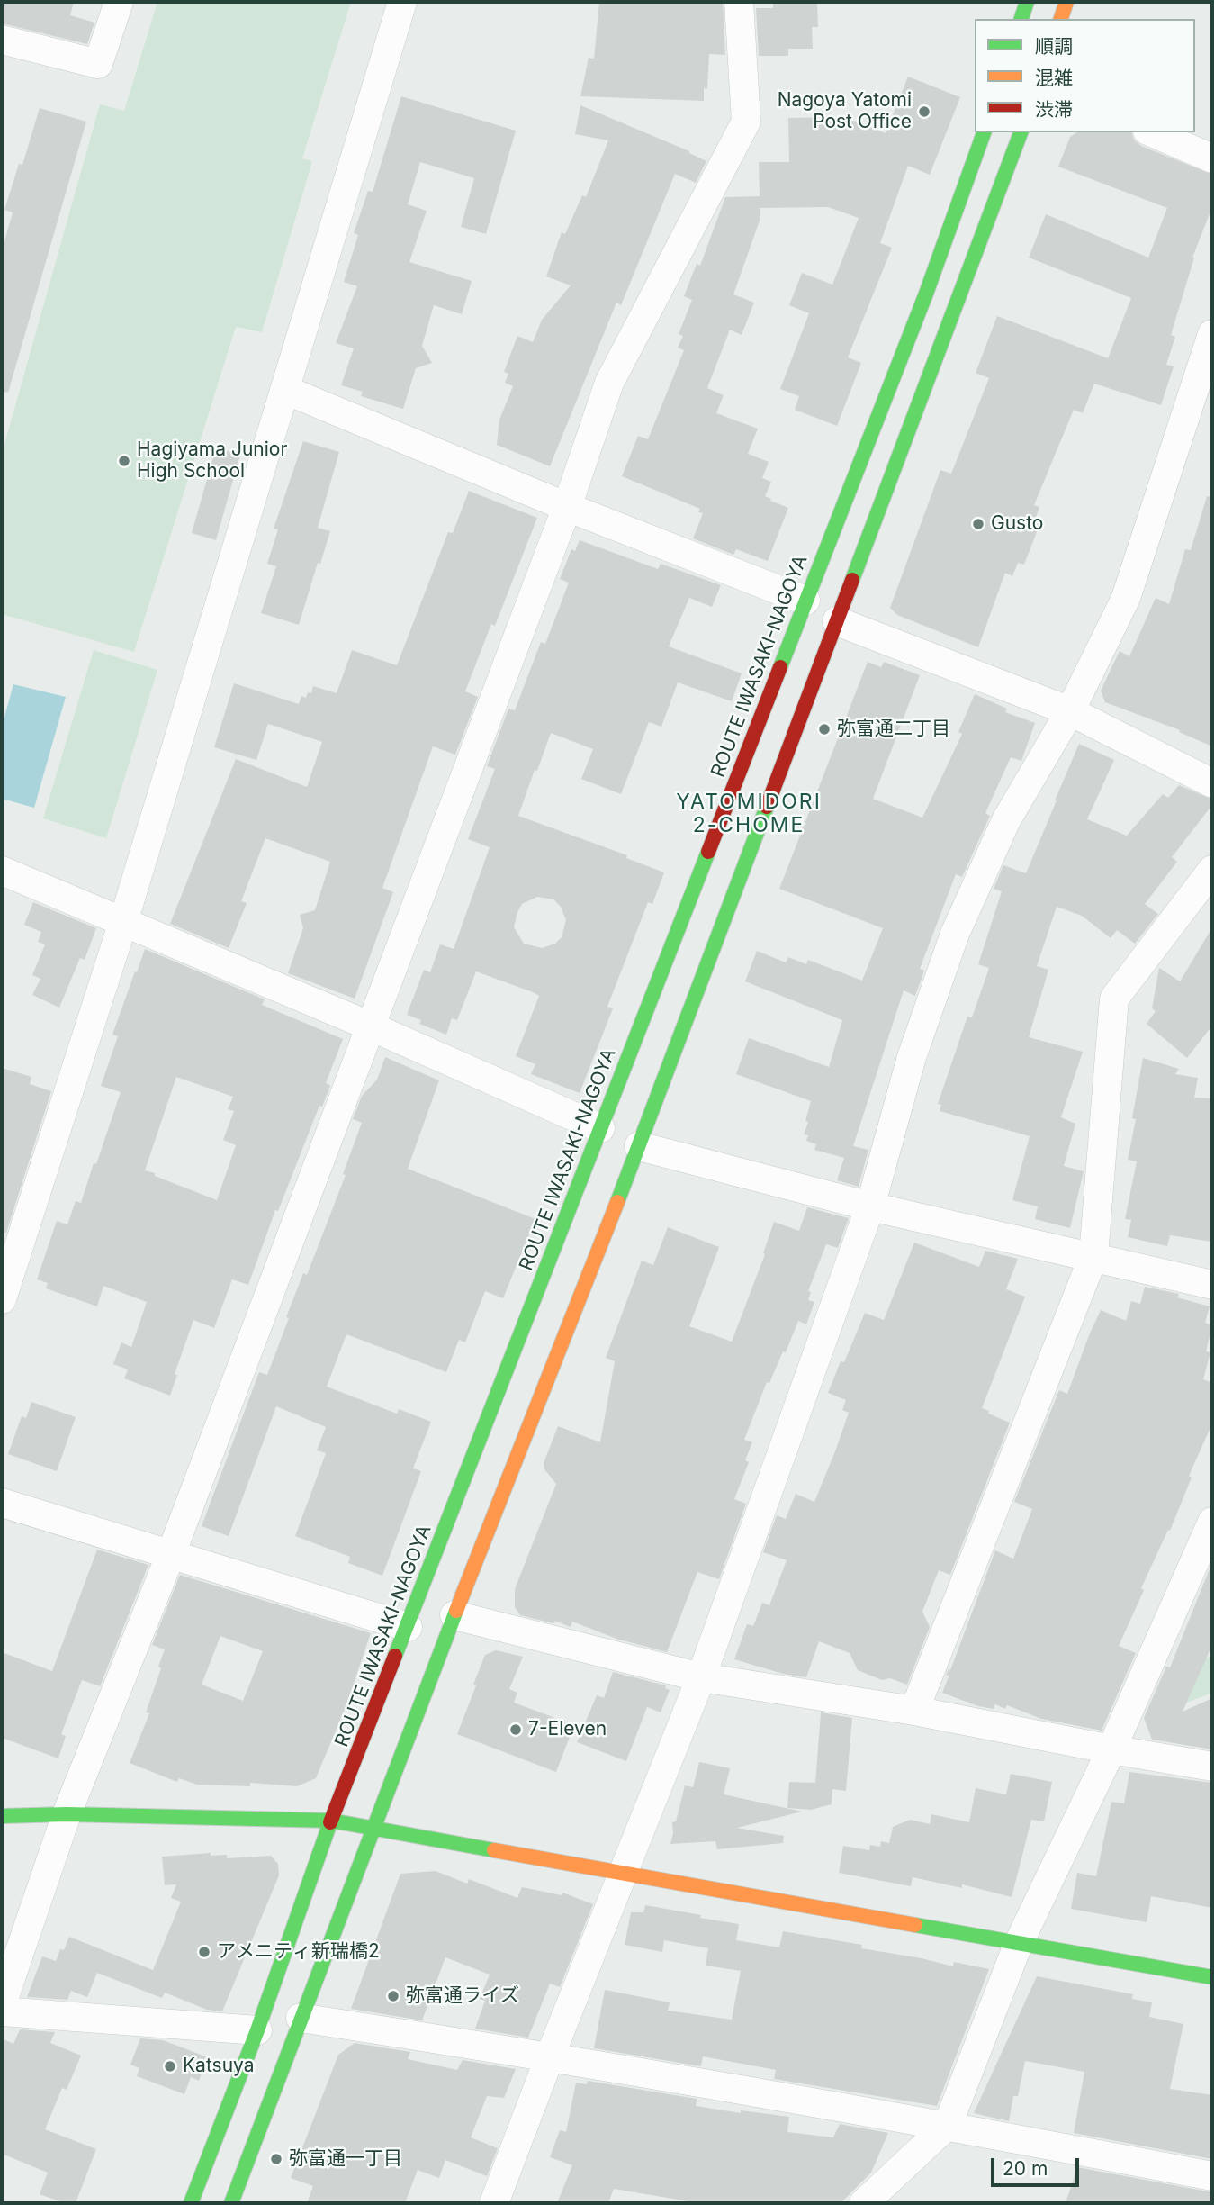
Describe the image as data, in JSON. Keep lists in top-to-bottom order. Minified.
{"streets":{"main road":["ROUTE IWASAKI-NAGOYA"]},"districts":["YATOMIDORI 2-CHOME"],"places":["Nagoya Yatomi Post Office","Hagiyama Junior High School","Gusto","弥富通二丁目","7-Eleven","アメニティ新瑞橋2","弥富通ライズ","Katsuya","弥富通一丁目"],"legend":["順調","混雑","渋滞"],"scale_bar":"20 m"}
